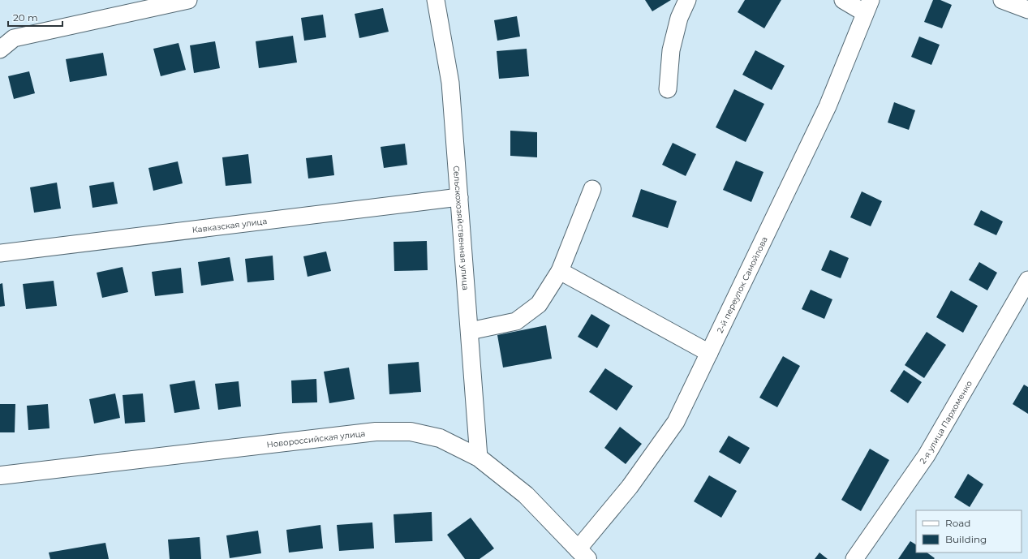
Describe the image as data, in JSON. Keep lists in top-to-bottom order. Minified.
{"streets":{"street":["Кавказская улица","Сельскохозяйственная улица","2-й переулок Самойлова","2-я улица Пархоменко","Новороссийская улица"]},"crossings":[["Кавказская улица","Сельскохозяйственная улица"],["Сельскохозяйственная улица","Новороссийская улица"],["2-й переулок Самойлова","Новороссийская улица"]],"legend":["Road","Building"],"scale_bar":"20 m"}
